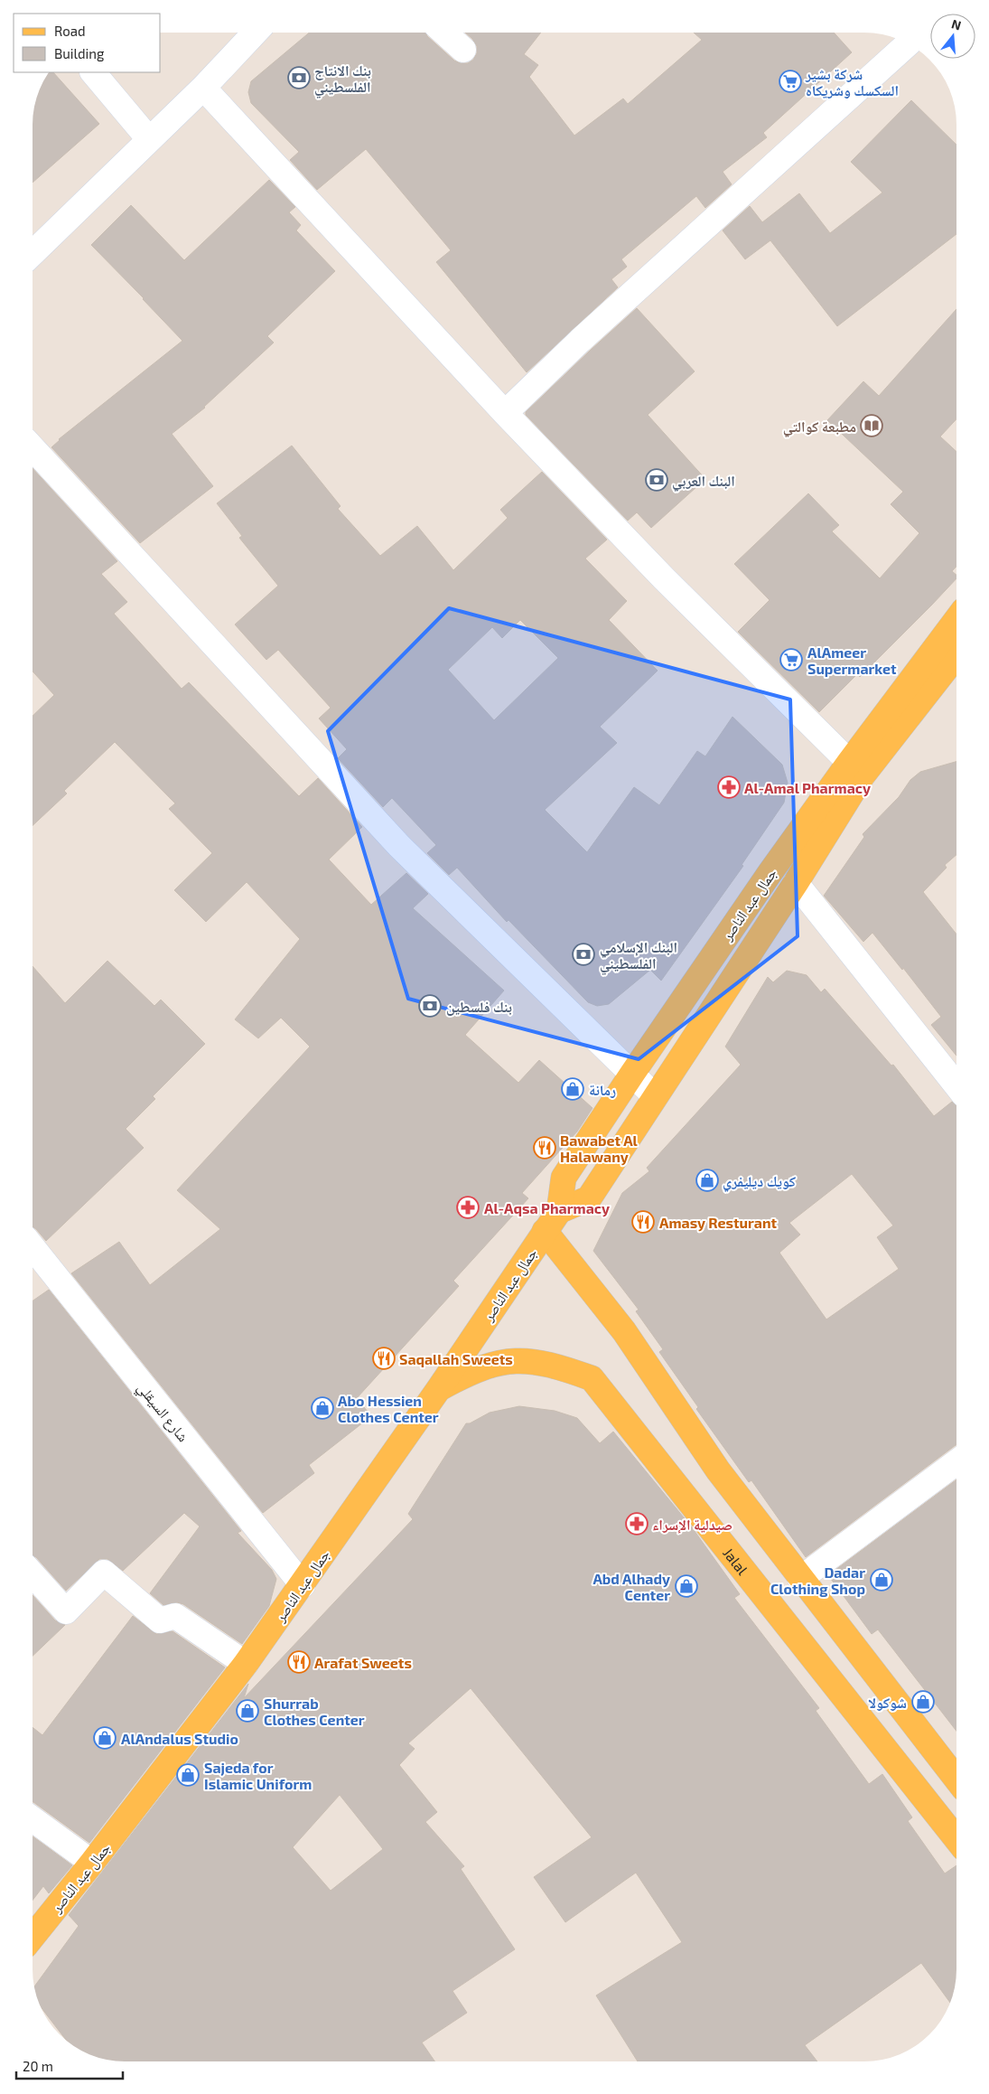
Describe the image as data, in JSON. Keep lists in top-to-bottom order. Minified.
{"streets":{"main road":["جمال عبد الناصر","Jalal"],"street":["شارع السيقلي"]},"crossings":[["جمال عبد الناصر","شارع السيقلي"],["جمال عبد الناصر","Jalal"]],"places":{"bank":["بنك الانتاج الفلسطيني","البنك العربي","البنك الإسلامي الفلسطيني","بنك فلسطين"],"supermarket":["شركة بشير السكسك وشريكاه","AlAmeer Supermarket"],"library":["مطبعة كوالتي"],"pharmacy":["Al-Amal Pharmacy","Al-Aqsa Pharmacy","صيدلية الإسراء"],"shop":["رمانة","كويك ديليفري","Abo Hessien Clothes Center","Dadar Clothing Shop","Abd Alhady Center","شوكولا","Shurrab Clothes Center","AlAndalus Studio","Sajeda for Islamic Uniform"],"restaurant":["Bawabet Al Halawany","Amasy Resturant","Saqallah Sweets","Arafat Sweets"]},"legend":["Road","Building"],"scale_bar":"20 m","north":"top"}
